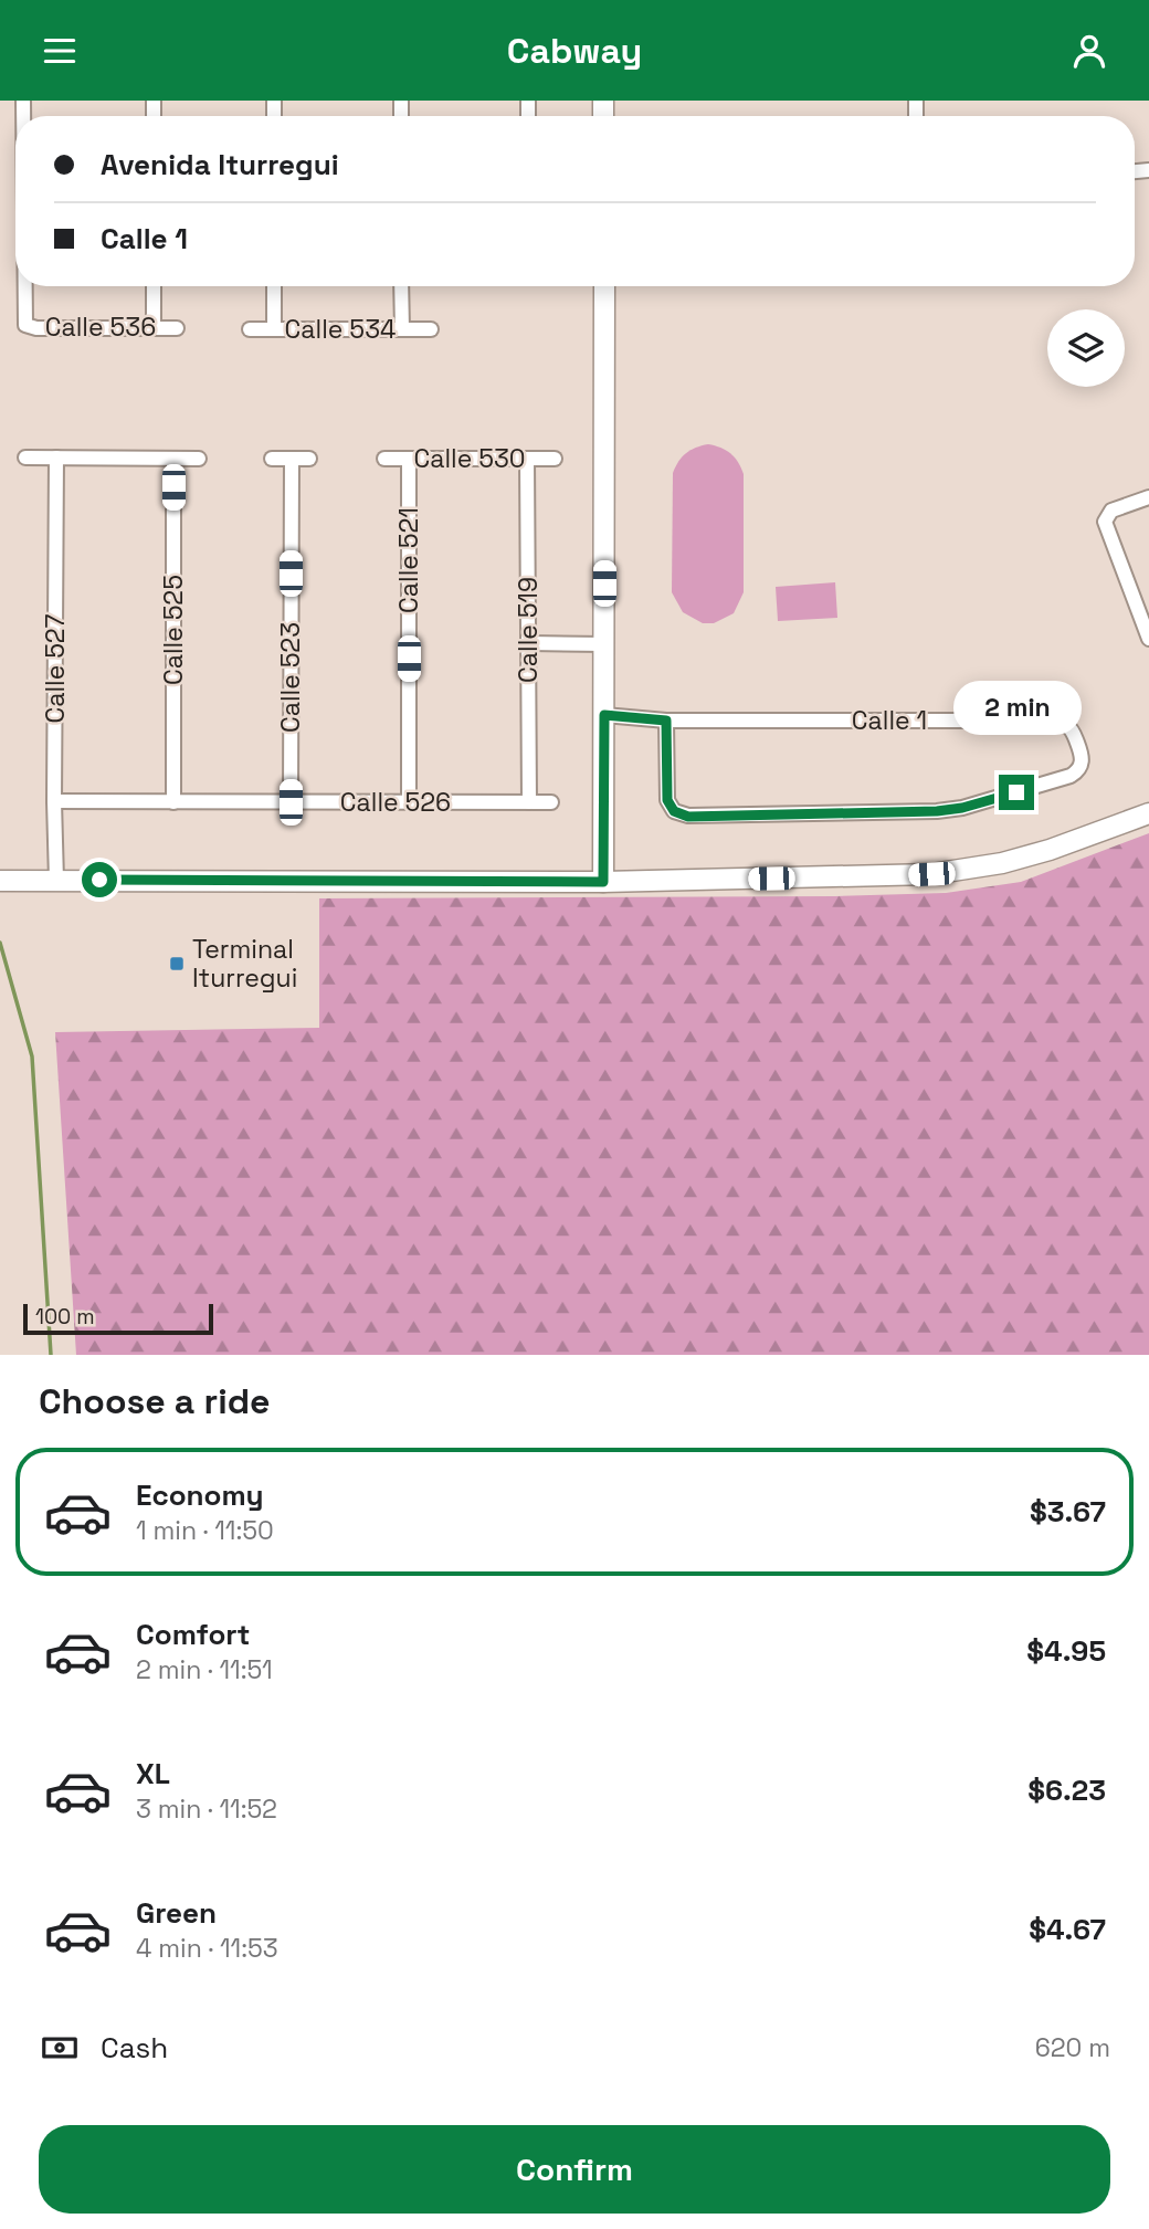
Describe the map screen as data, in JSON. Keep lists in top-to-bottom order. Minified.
{"streets":{"street":["Calle 536","Calle 534","Calle 530","Calle 521","Calle 525","Calle 519","Calle 527","Calle 523","Calle 1","Calle 526"]},"crossings":[["Calle 530","Calle 521"],["Calle 530","Calle 519"],["Calle 521","Calle 526"],["Calle 525","Calle 526"],["Calle 519","Calle 526"],["Calle 527","Calle 526"],["Calle 523","Calle 526"]],"places":{"transit":["Terminal Iturregui"]},"scale_bar":"100 m","page":{"header":"Cabway","banner":["Avenida Iturregui","Calle 1"],"bubble":"2 min","scale":"100 m","heading":"Choose a ride","list":[{"name":"Economy","note":"1 min · 11:50","value":"$3.67"},{"name":"Comfort","note":"2 min · 11:51","value":"$4.95"},{"name":"XL","note":"3 min · 11:52","value":"$6.23"},{"name":"Green","note":"4 min · 11:53","value":"$4.67"}],"pay":["Cash","620 m"],"buttons":"Confirm"}}
